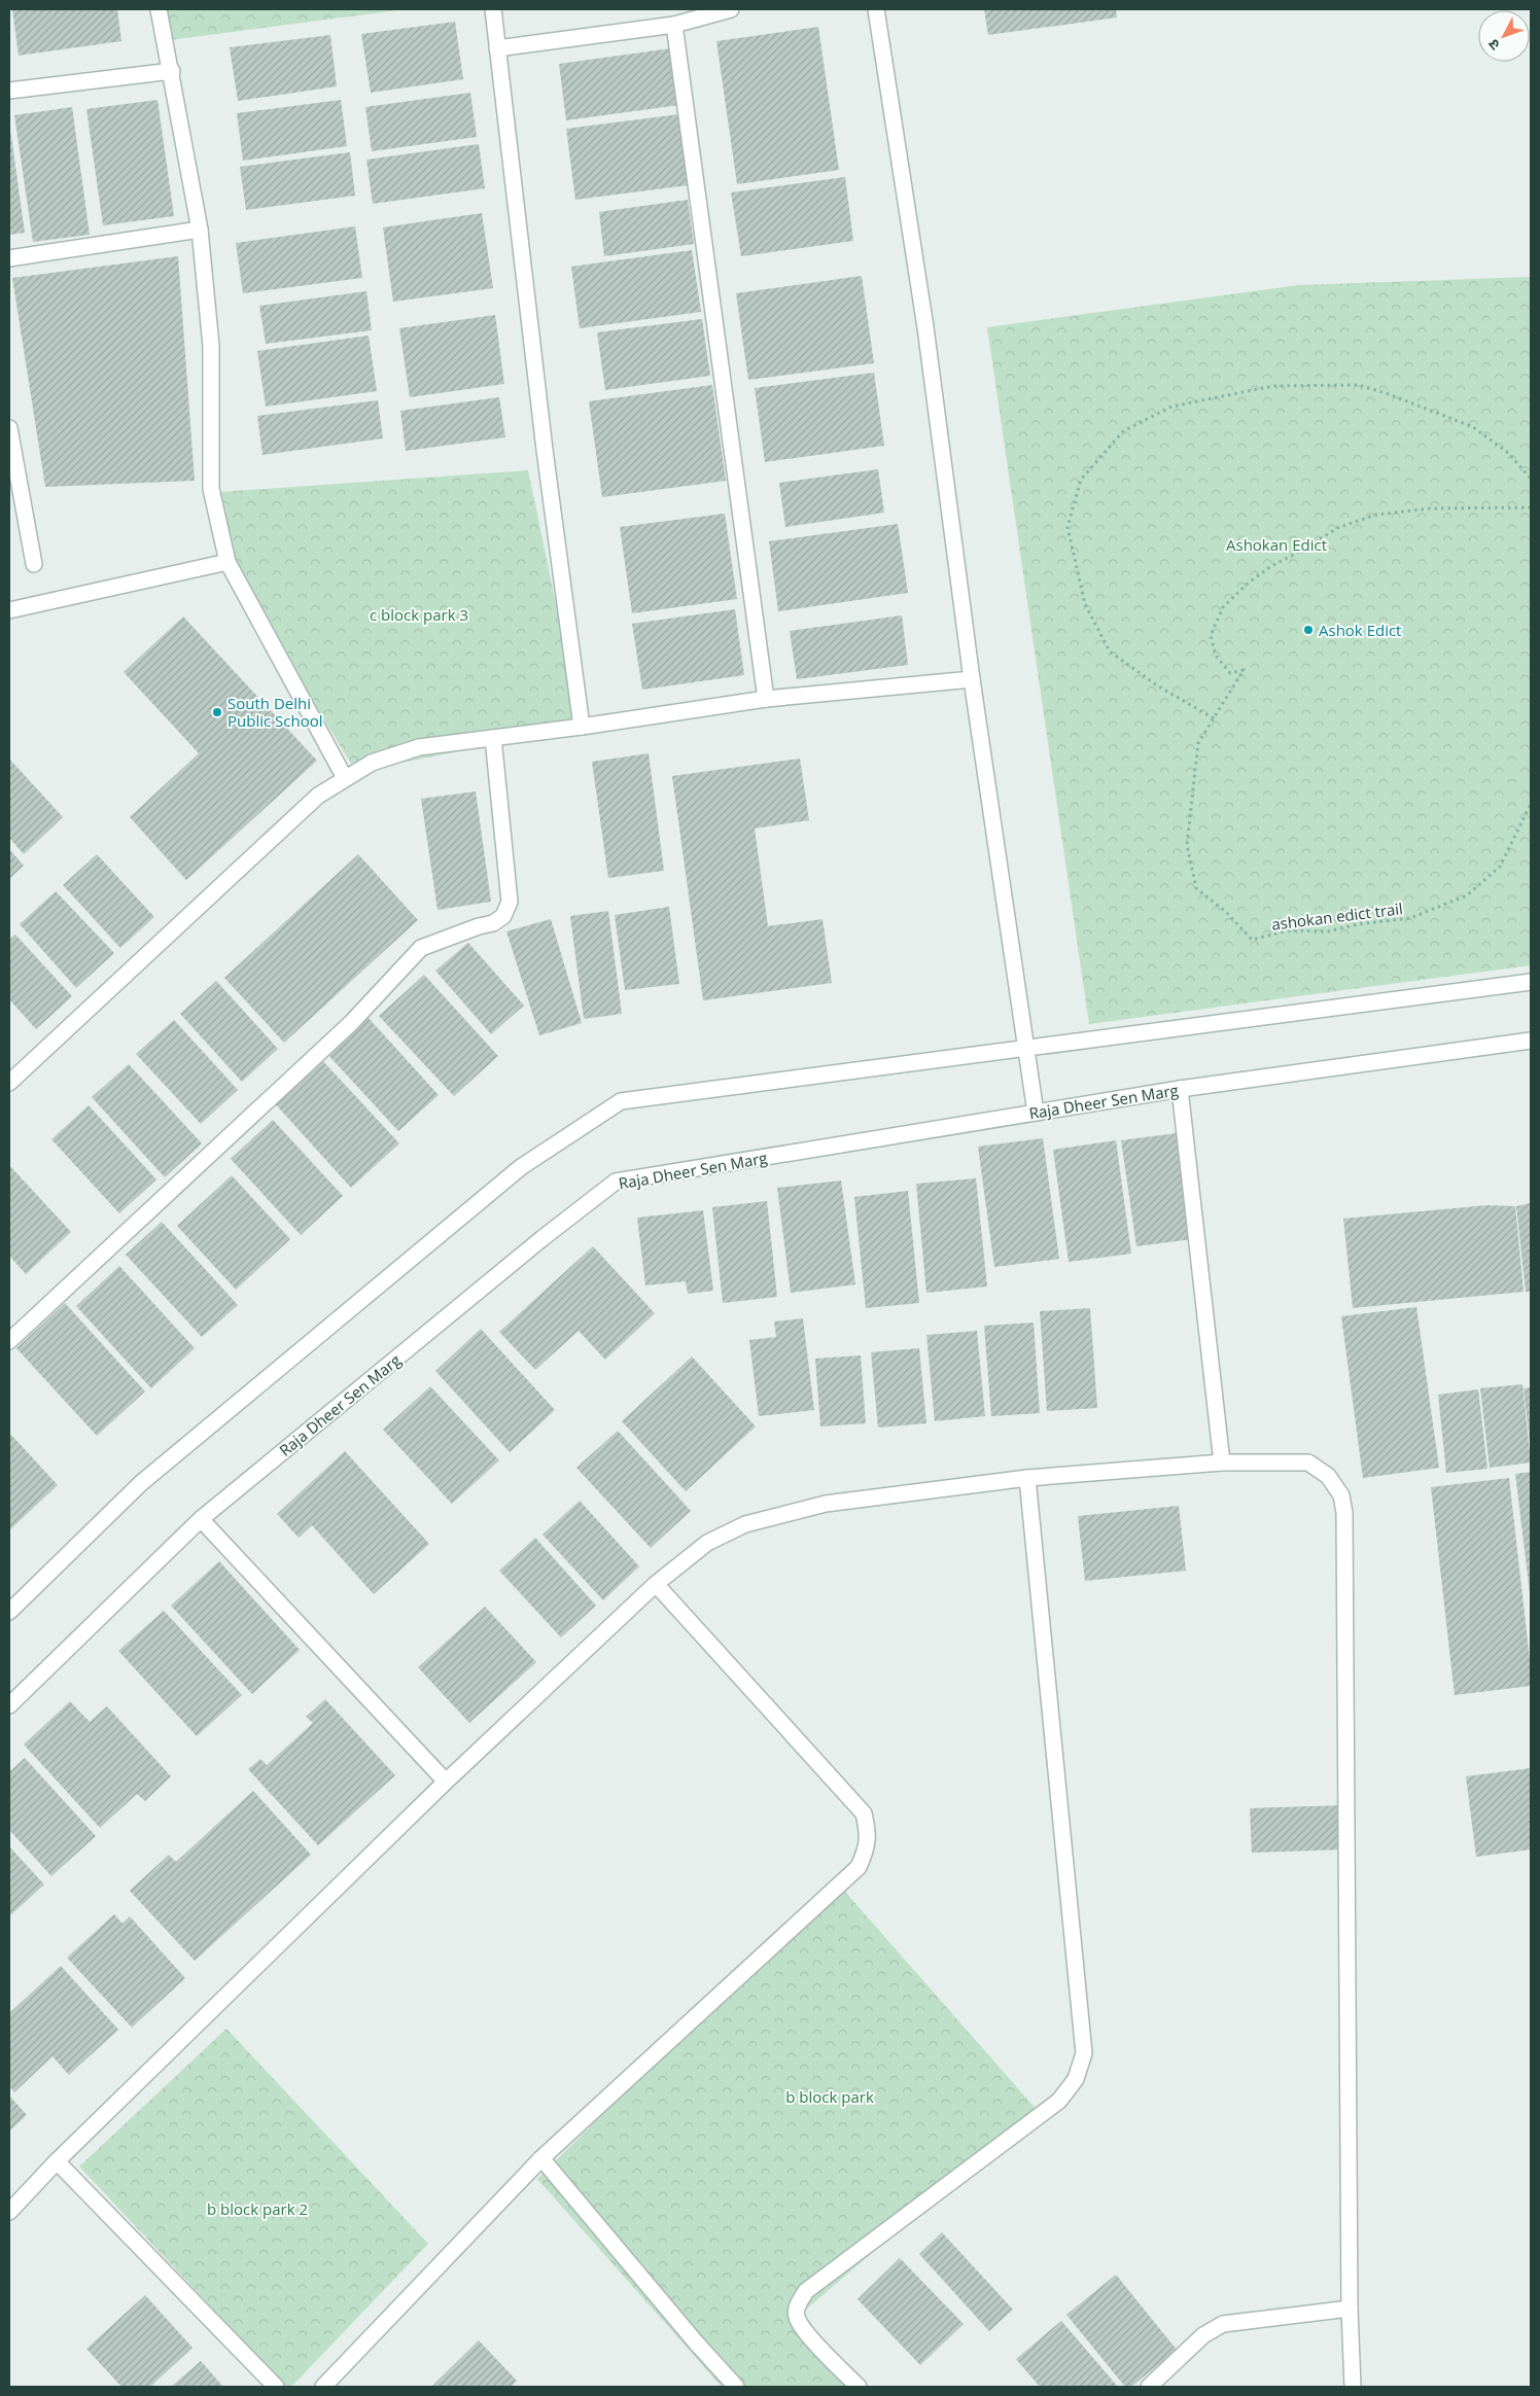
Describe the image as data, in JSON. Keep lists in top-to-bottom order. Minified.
{"streets":{"street":["Raja Dheer Sen Marg"],"path":["ashokan edict trail"]},"parks":["Ashokan Edict","c block park 3","b block park","b block park 2"],"places":["Ashok Edict","South Delhi Public School"],"north":"bottom left"}
